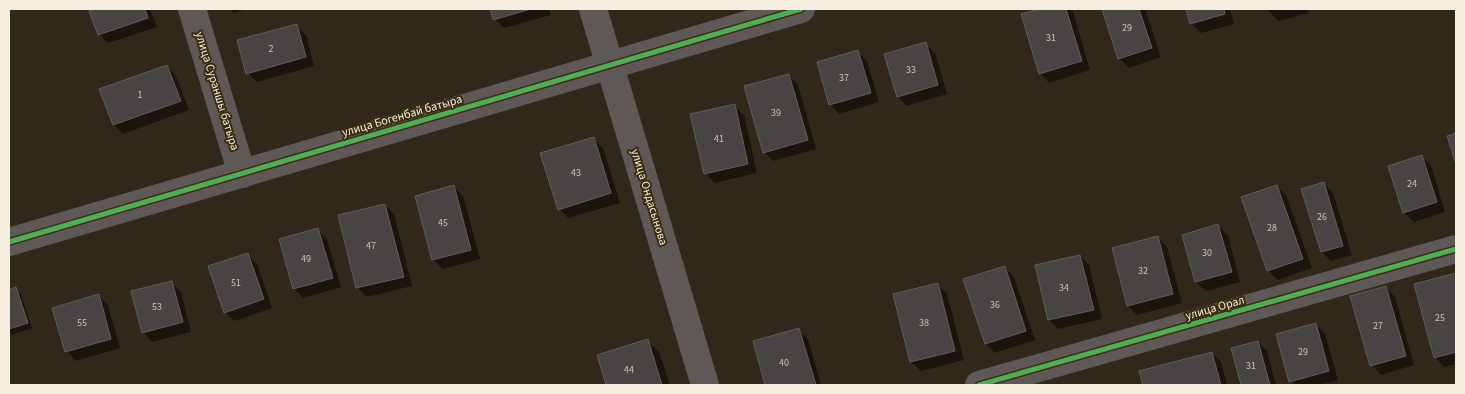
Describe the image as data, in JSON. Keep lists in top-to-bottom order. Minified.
{"streets":{"street":["улица Сураншы батыра","улица Богенбай батыра","улица Ондасынова","улица Орал"]},"crossings":[["улица Сураншы батыра","улица Богенбай батыра"],["улица Богенбай батыра","улица Ондасынова"]],"house_numbers":["29","31","2","33","37","1","39","41","43","24","26","45","28","47","30","49","32","51","34","36","53","25","55","38","27","29","40","31","44"]}
